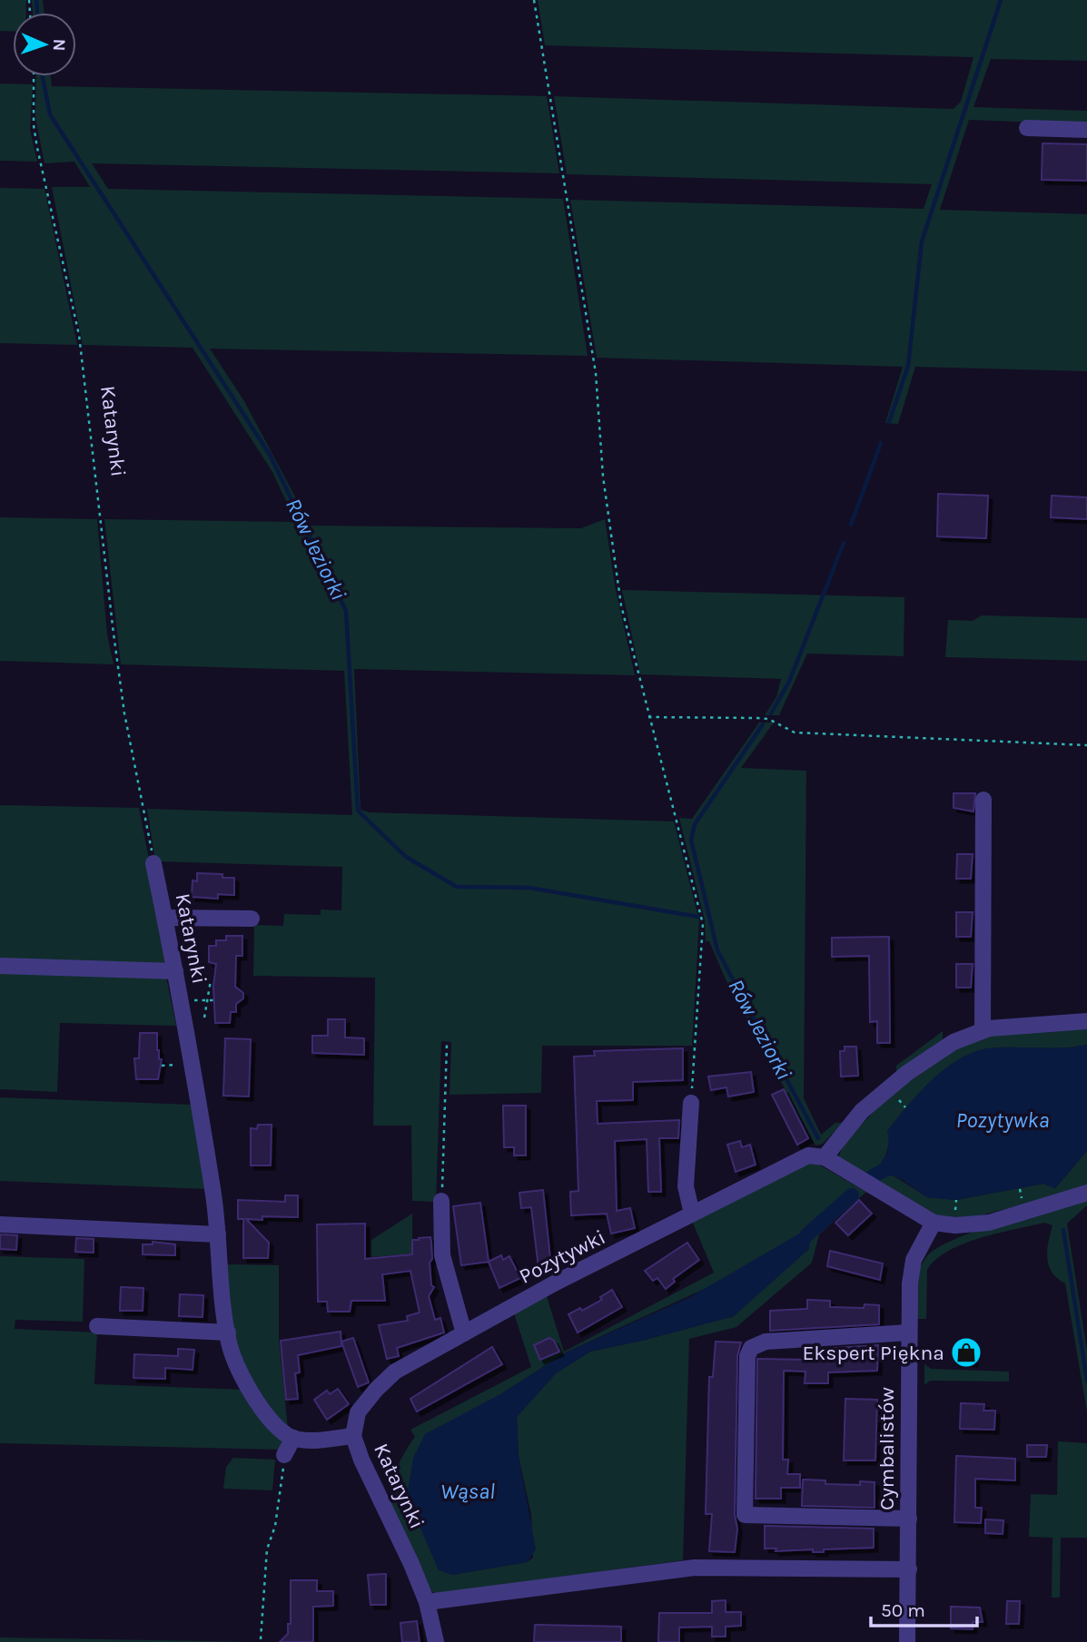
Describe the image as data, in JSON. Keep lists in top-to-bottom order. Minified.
{"streets":{"street":["Katarynki","Pozytywki","Cymbalistów"]},"crossings":[["Katarynki","Pozytywki"]],"water":["Rów Jeziorki","Pozytywka","Wąsal"],"places":{"shop":["Ekspert Piękna"]},"scale_bar":"50 m","north":"right"}
